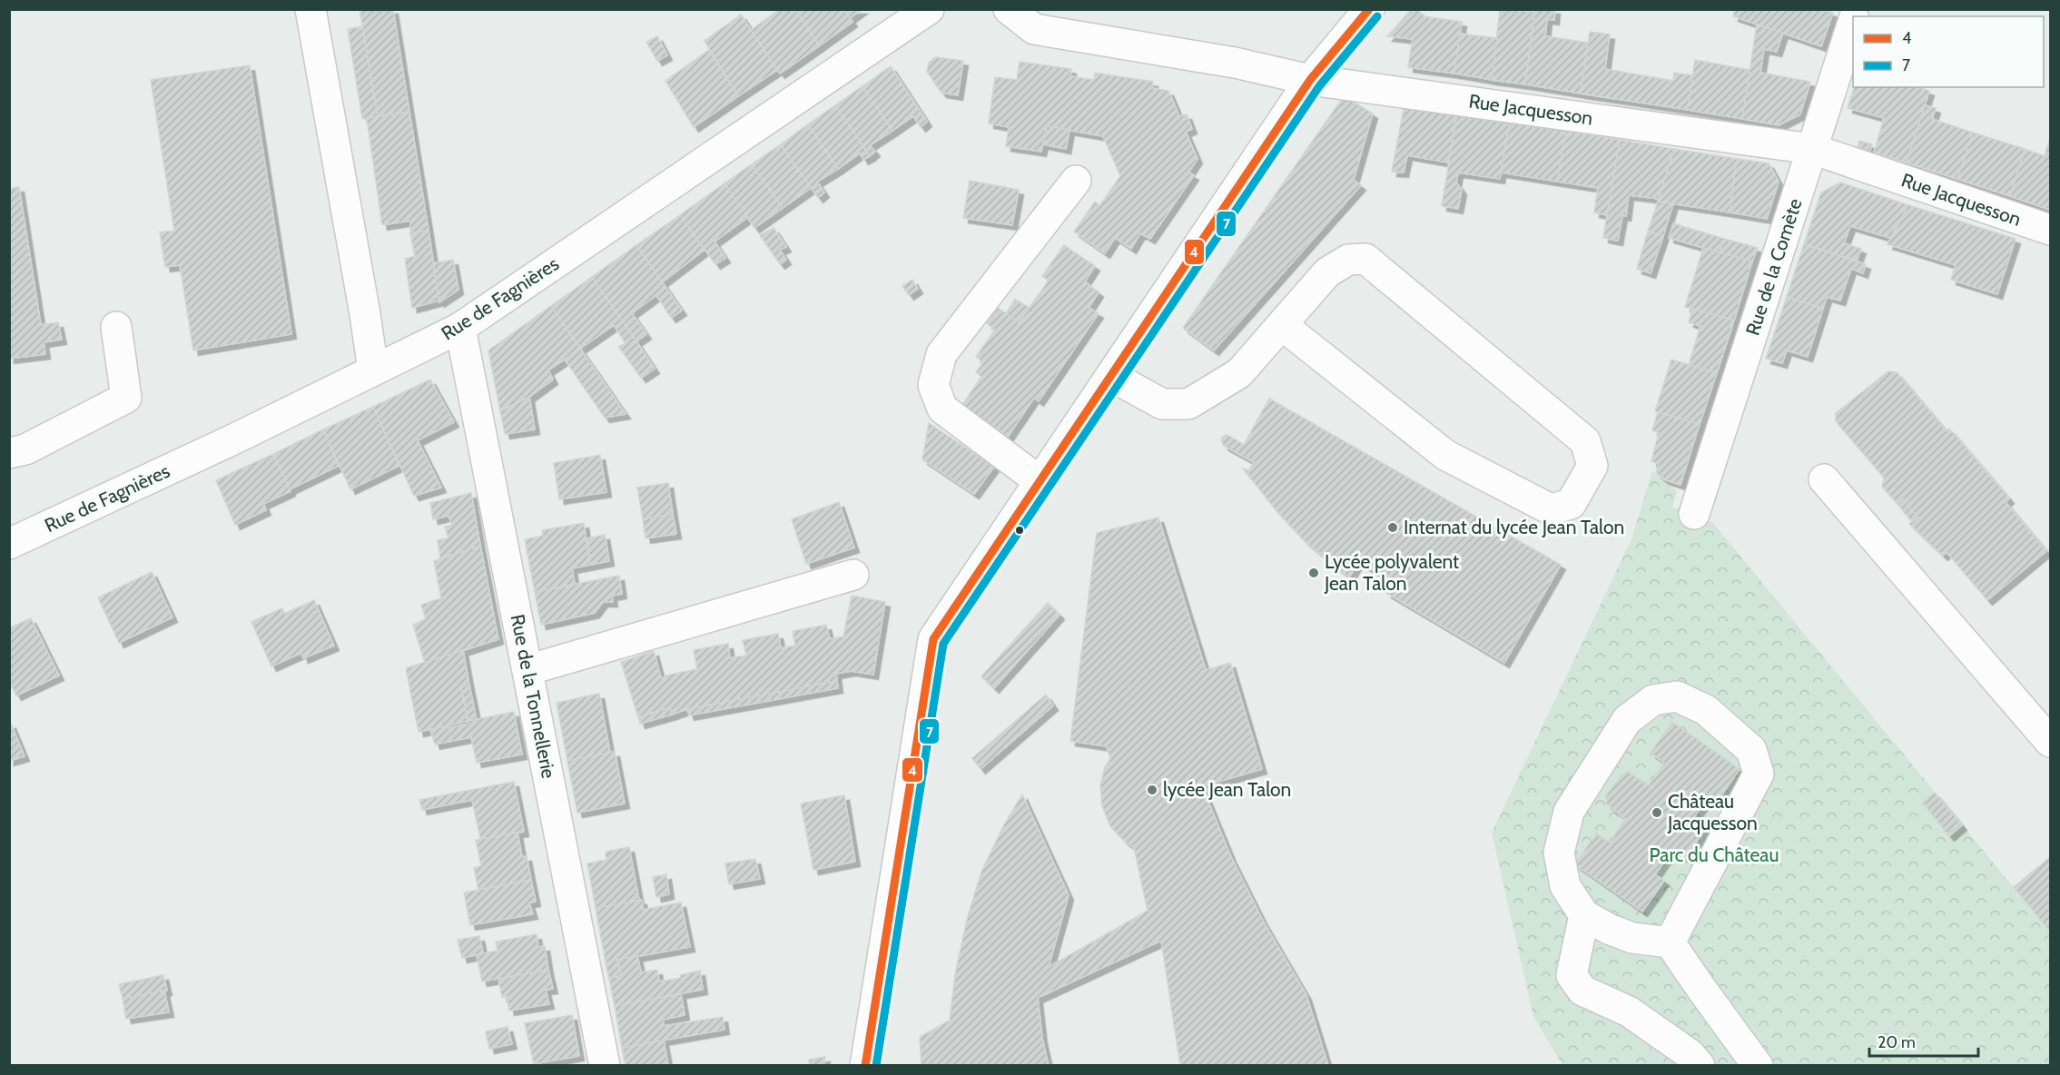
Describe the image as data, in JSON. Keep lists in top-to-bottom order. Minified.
{"streets":{"street":["Rue Jacquesson","Rue de la Comète","Rue de Fagnières","Rue de la Tonnellerie"]},"crossings":[["Rue Jacquesson","Rue de la Comète"],["Rue de Fagnières","Rue de la Tonnellerie"]],"parks":["Parc du Château"],"places":["Internat du lycée Jean Talon","Lycée polyvalent Jean Talon","lycée Jean Talon","Château Jacquesson"],"lines":["transit line 4","transit line 7"],"legend":["4","7"],"scale_bar":"20 m"}
